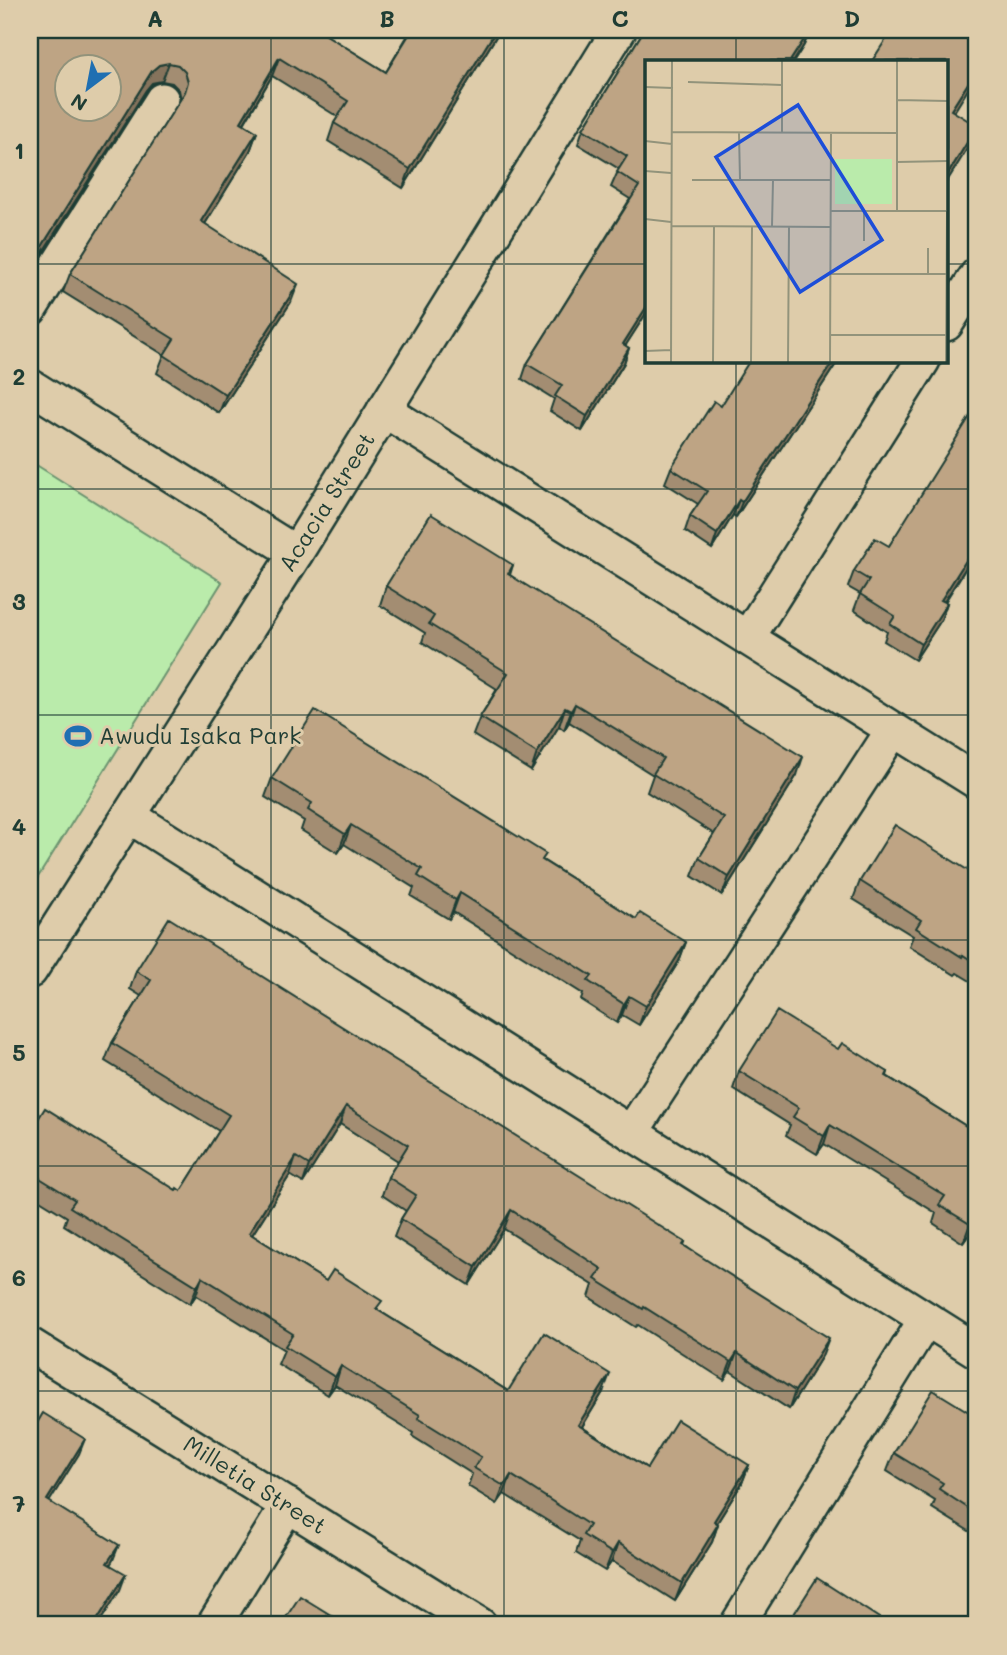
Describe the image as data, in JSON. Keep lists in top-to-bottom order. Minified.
{"streets":{"street":["Acacia Street","Milletia Street"]},"places":{"sports":["Awudu Isaka Park"]},"north":"bottom left","grid":{"columns":["A","B","C","D"],"rows":["1","2","3","4","5","6","7"]}}
